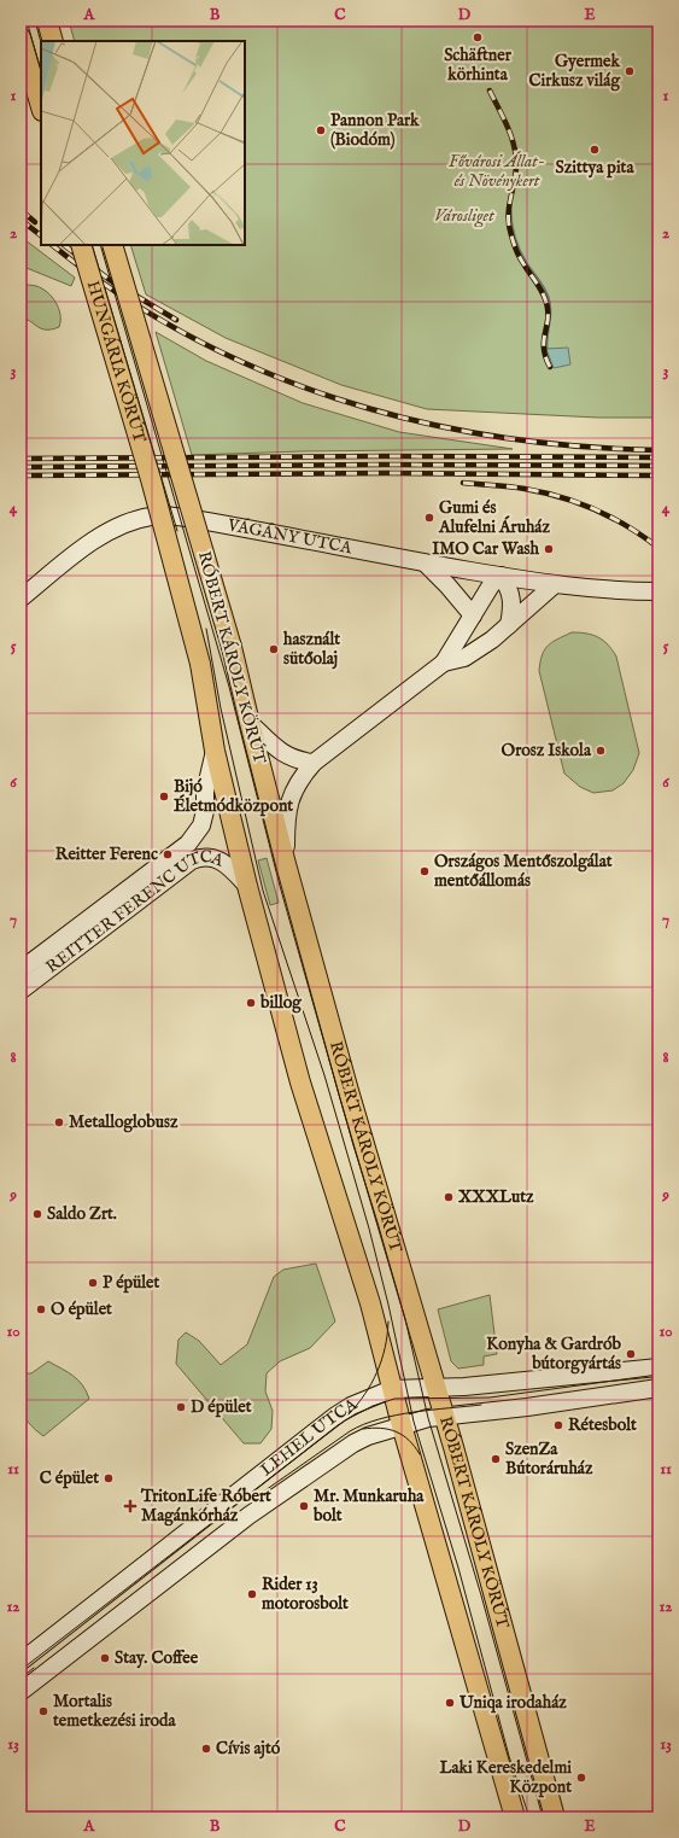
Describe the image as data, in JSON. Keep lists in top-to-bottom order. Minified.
{"streets":{"main road":["HUNGÁRIA KÖRÚT","RÓBERT KÁROLY KÖRÚT"],"street":["VÁGÁNY UTCA","REITTER FERENC UTCA","LEHEL UTCA"]},"crossings":[["HUNGÁRIA KÖRÚT","RÓBERT KÁROLY KÖRÚT"],["RÓBERT KÁROLY KÖRÚT","REITTER FERENC UTCA"],["RÓBERT KÁROLY KÖRÚT","LEHEL UTCA"]],"parks":["Fővárosi Állat- és Növénykert","Városliget"],"places":{"other":["Schäftner körhinta","Gyermek Cirkusz világ","Pannon Park (Biodóm)","Szittya pita","Gumi és Alufelni Áruház","IMO Car Wash","használt sütőolaj","Orosz Iskola","Bijó Életmódközpont","Reitter Ferenc","Országos Mentőszolgálat mentőállomás","billog","Metalloglobusz","XXXLutz","Saldo Zrt.","P épület","O épület","Konyha & Gardrób bútorgyártás","D épület","Rétesbolt","SzenZa Bútoráruház","C épület","Mr. Munkaruha bolt","Rider 13 motorosbolt","Stay. Coffee","Uniqa irodaház","Mortalis temetkezési iroda","Cívis ajtó","Laki Kereskedelmi Központ"],"health":["TritonLife Róbert Magánkórház"]},"grid":{"columns":["A","B","C","D","E"],"rows":["1","2","3","4","5","6","7","8","9","10","11","12","13"]}}
